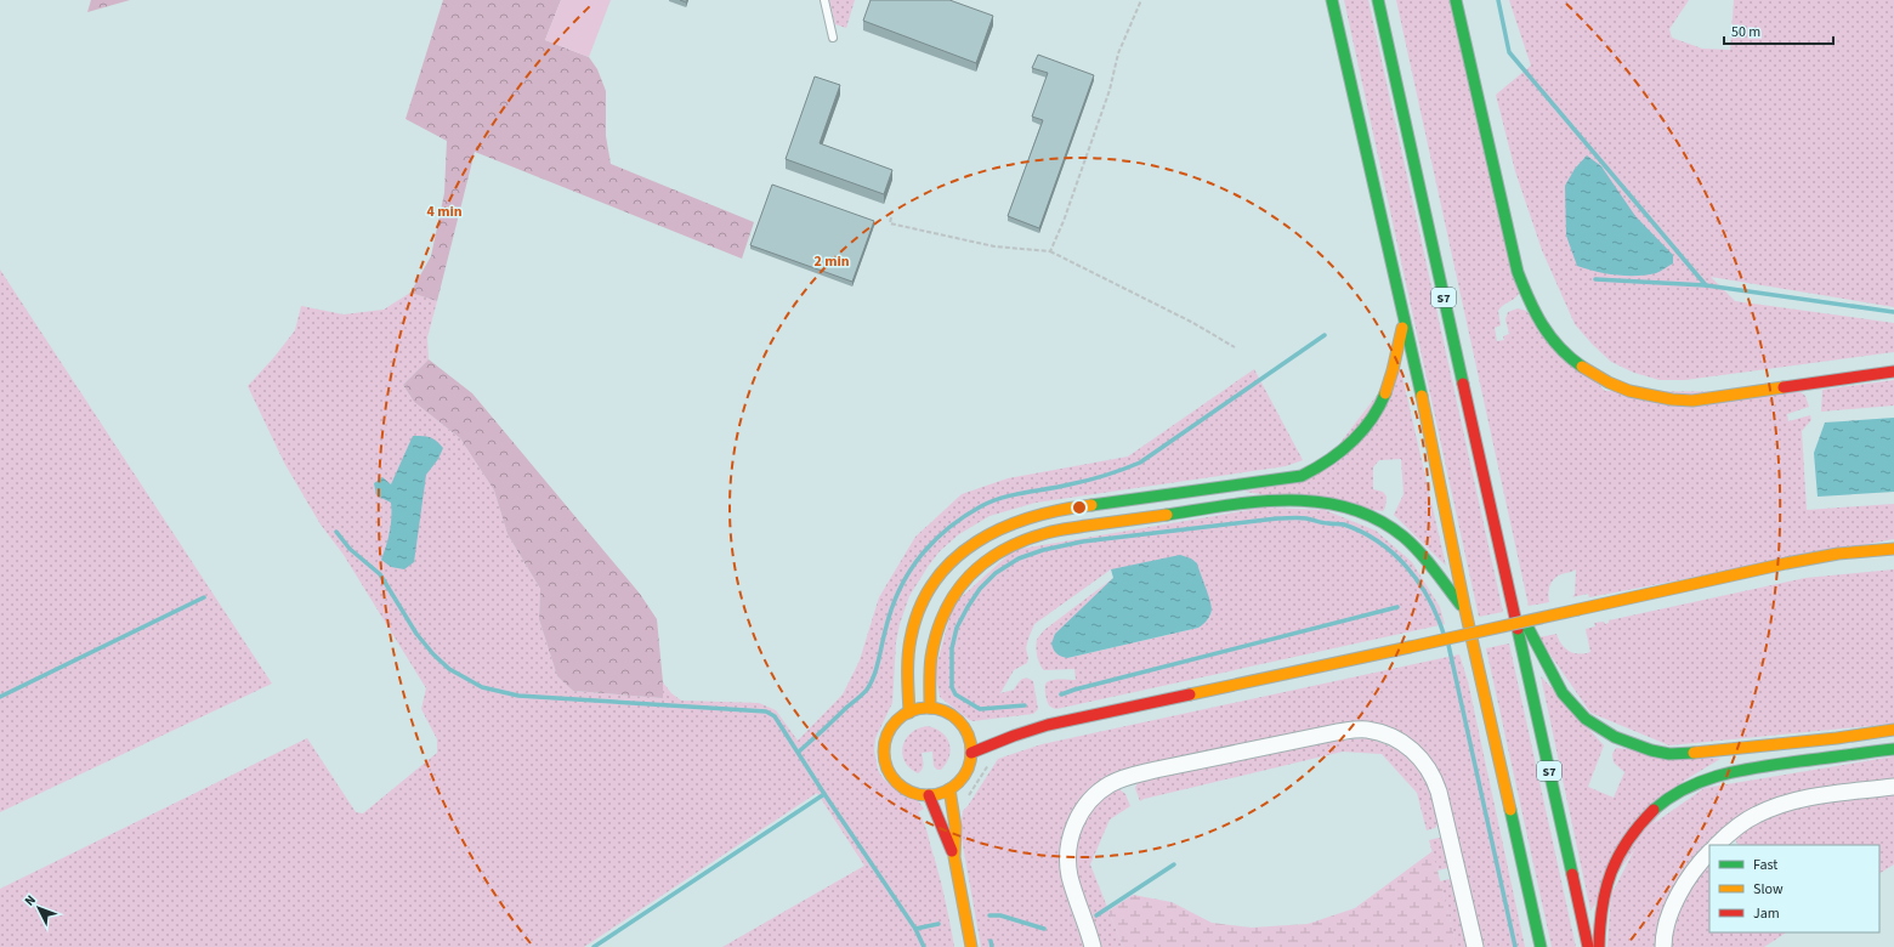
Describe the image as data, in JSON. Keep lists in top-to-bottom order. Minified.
{"streets":{"main road":["S7"]},"legend":["Fast","Slow","Jam"],"scale_bar":"50 m","north":"top left","rings":["4 min","2 min"]}
